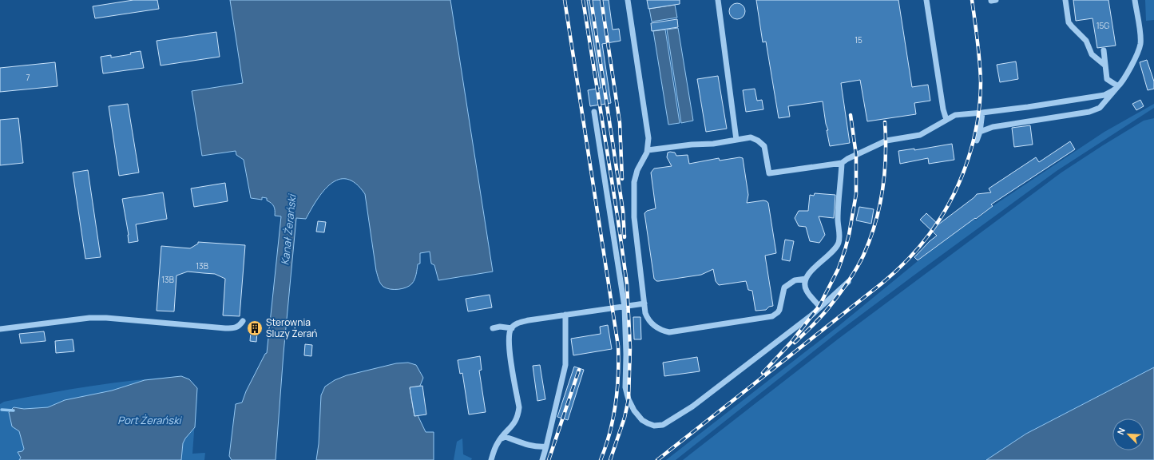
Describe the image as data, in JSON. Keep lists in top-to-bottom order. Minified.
{"water":["Kanał Żerański","Port Żerański"],"places":{"building":["Sterownia Śluzy Żerań"]},"house_numbers":["15G","15","7","13B","13B"],"north":"top left"}
